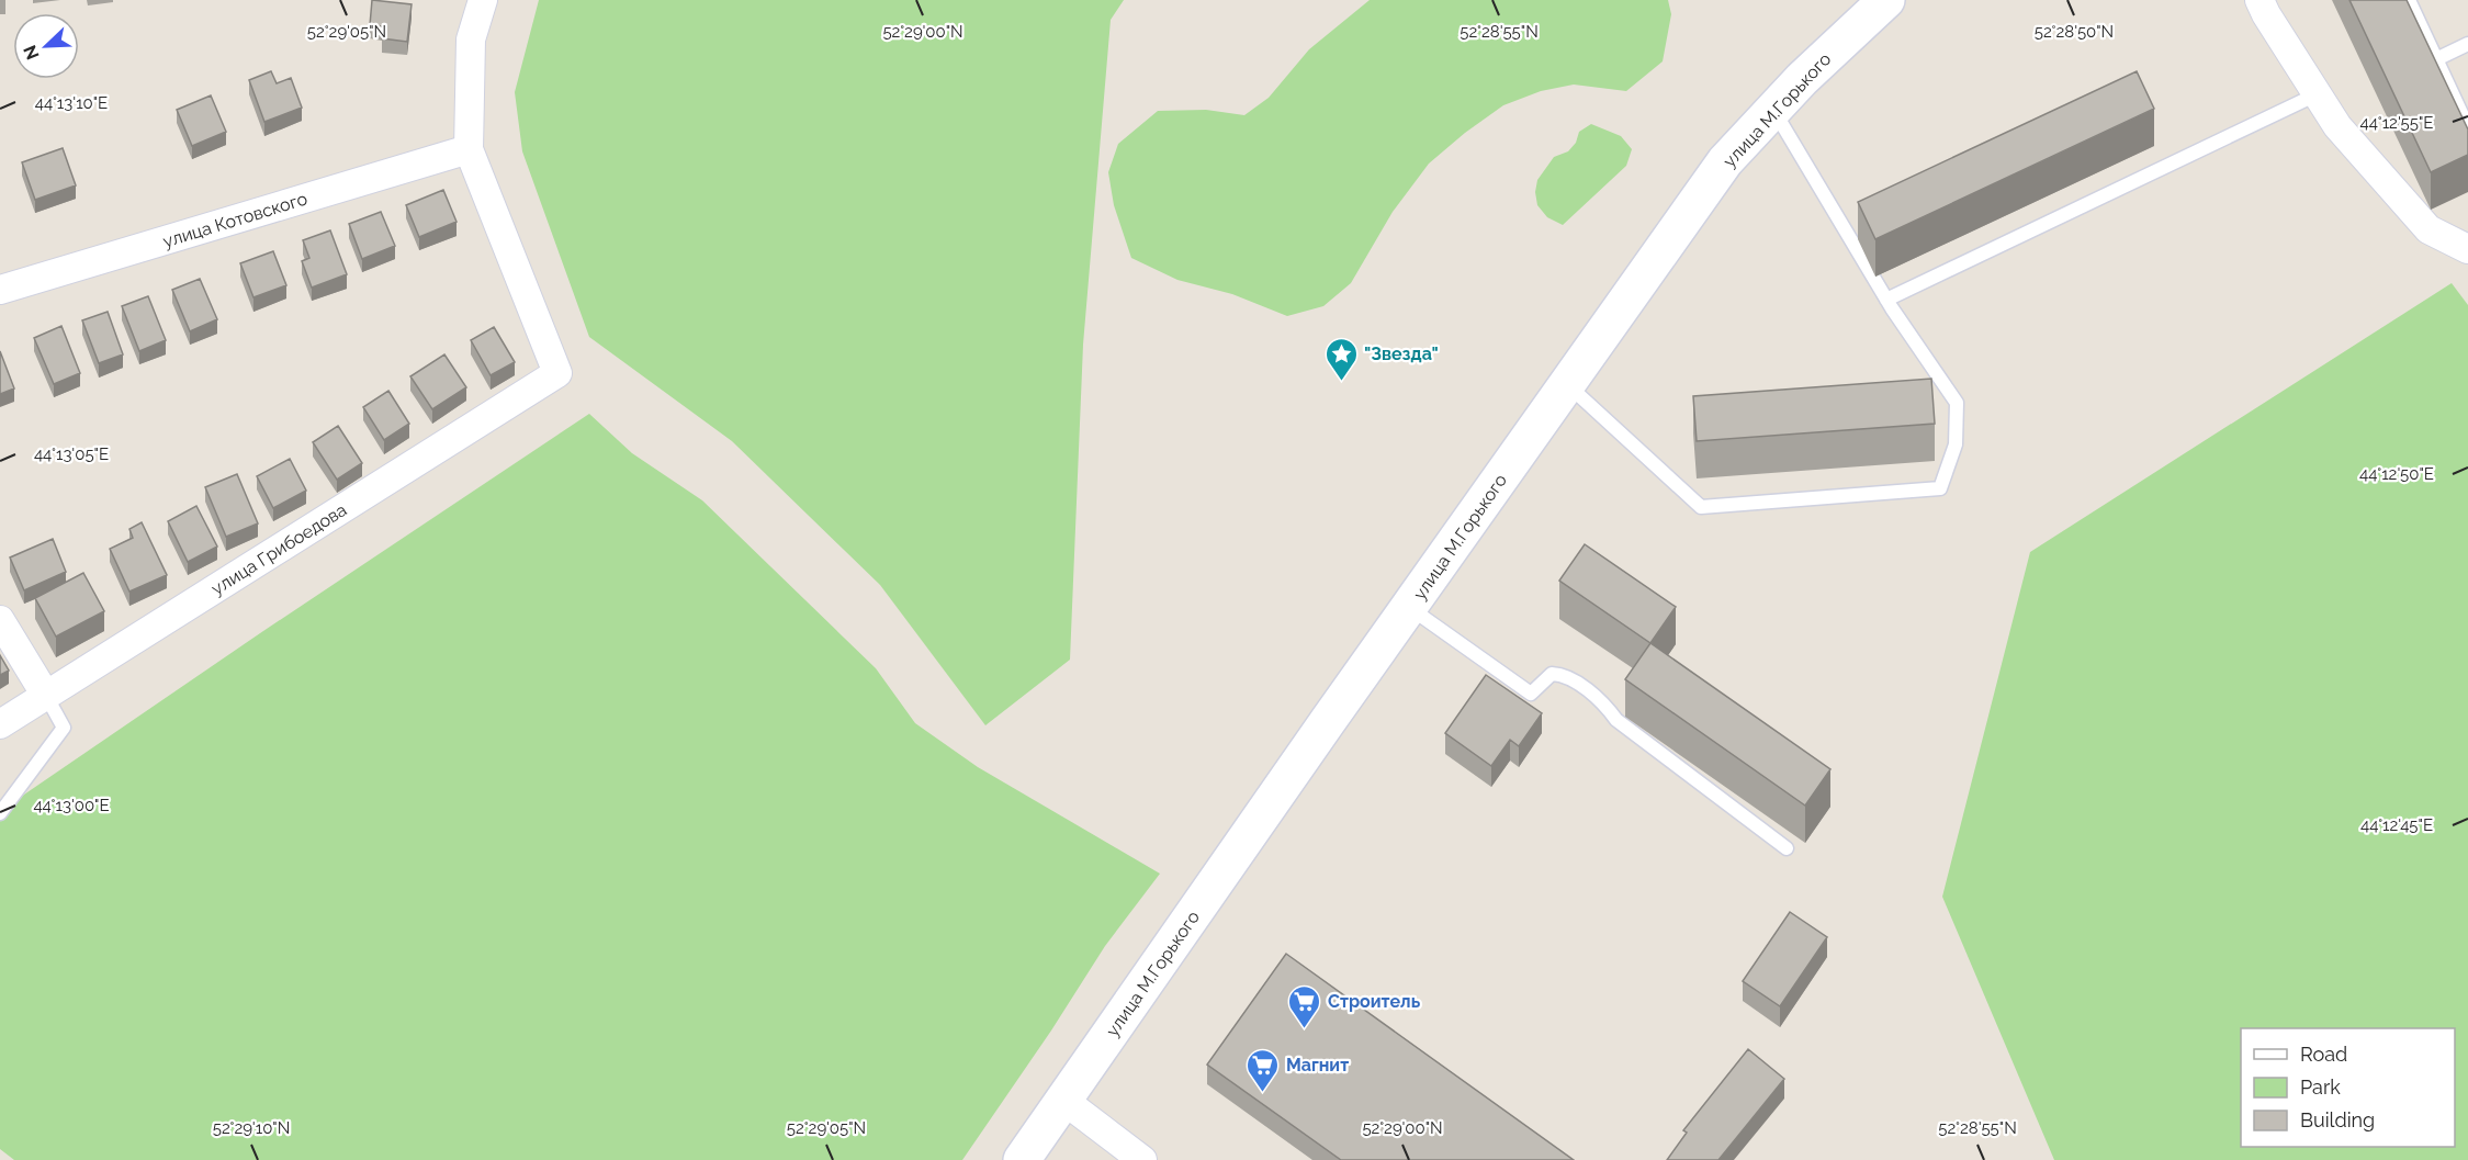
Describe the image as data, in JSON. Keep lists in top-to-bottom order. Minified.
{"streets":{"main road":["улица М.Горького"],"street":["улица Котовского","улица Грибоедова"]},"crossings":[["улица Котовского","улица Грибоедова"]],"places":{"place":["\"Звезда\""],"supermarket":["Строитель","Магнит"]},"legend":["Road","Park","Building"],"north":"bottom left","coordinates":["52°29'05\"N","52°29'00\"N","52°28'55\"N","52°28'50\"N","44°13'10\"E","44°12'55\"E","44°13'05\"E","44°12'50\"E","44°13'00\"E","44°12'45\"E","52°29'10\"N"]}
